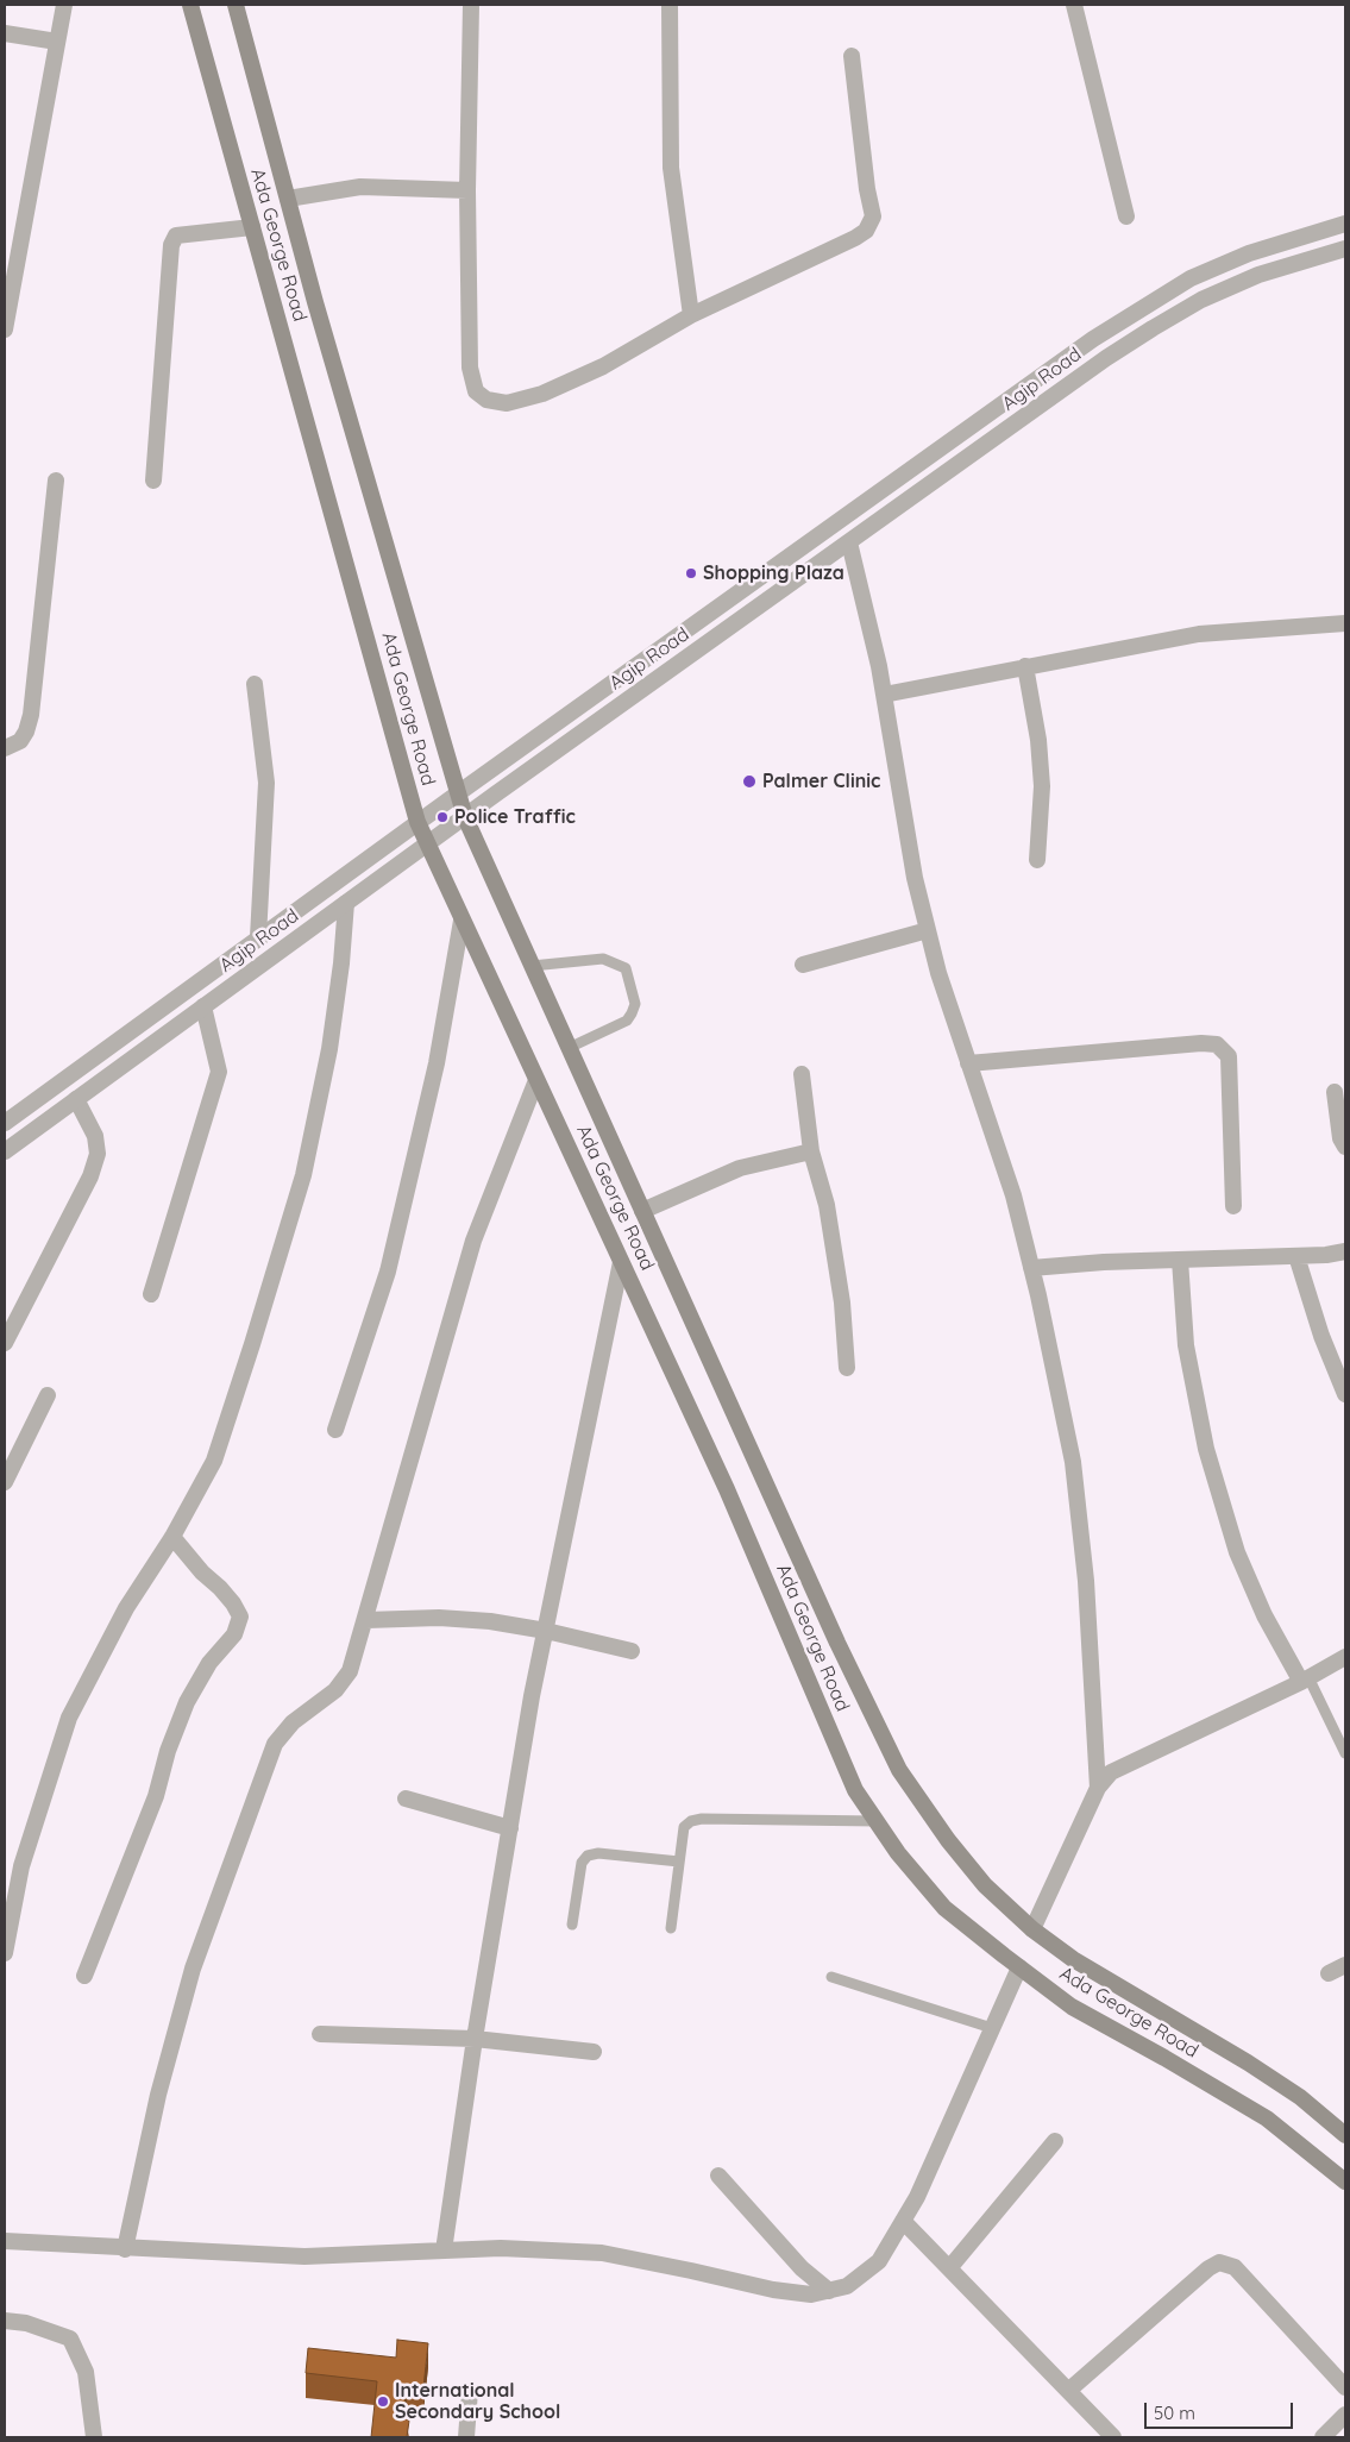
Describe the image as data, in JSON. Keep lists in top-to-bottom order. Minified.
{"streets":{"main road":["Ada George Road"],"street":["Agip Road"]},"crossings":[["Ada George Road","Agip Road"]],"places":["Shopping Plaza","Palmer Clinic","Police Traffic","International Secondary School"],"scale_bar":"50 m"}
